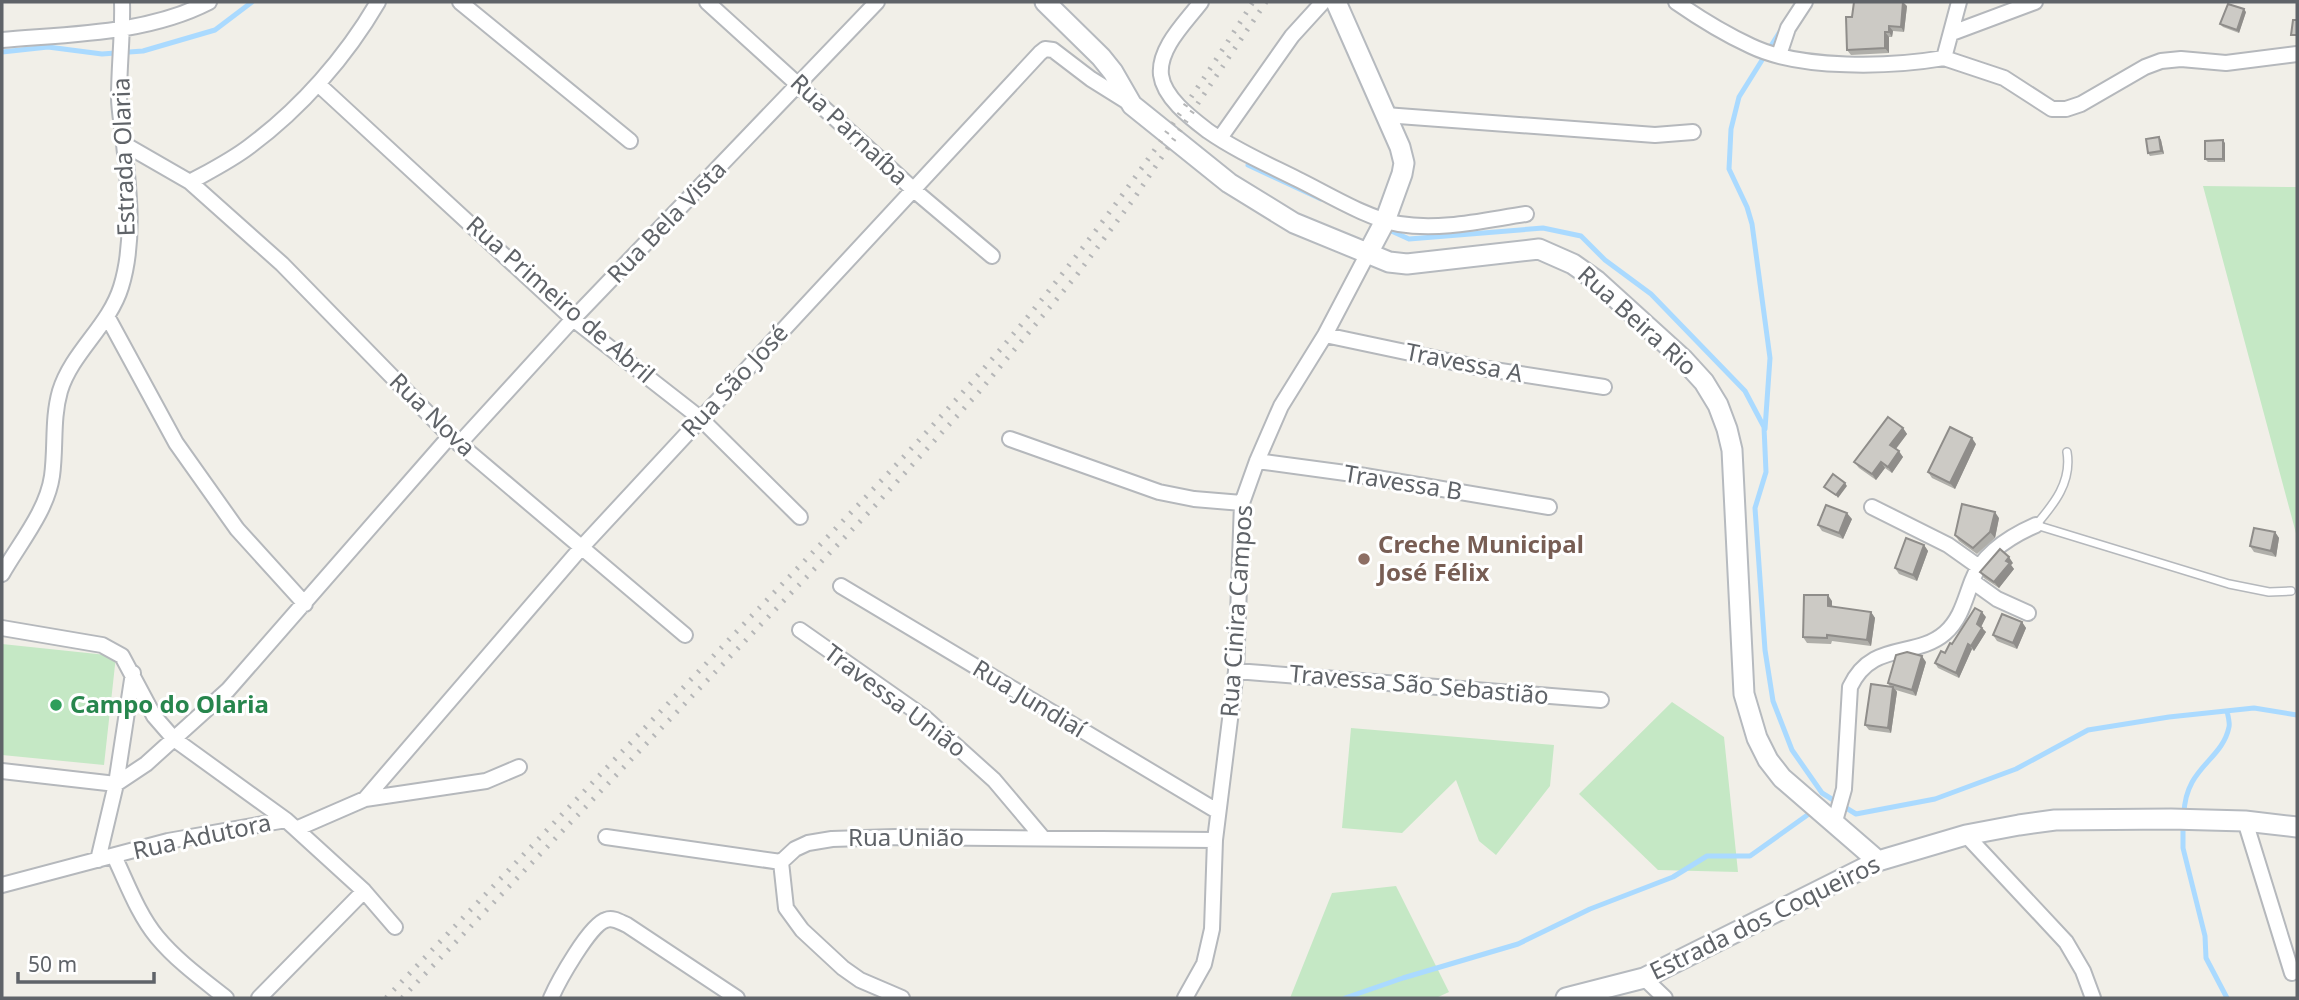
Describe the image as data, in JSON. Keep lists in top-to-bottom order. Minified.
{"streets":{"street":["Rua Parnaíba","Estrada Olaria","Rua Bela Vista","Rua Primeiro de Abril","Rua Beira Rio","Travessa A","Rua São José","Rua Nova","Travessa B","Rua Cinira Campos","Travessa São Sebastião","Rua Jundiaí","Travessa União","Rua Adutora","Rua União","Estrada dos Coqueiros"]},"crossings":[["Rua Parnaíba","Rua Bela Vista"],["Rua Parnaíba","Rua São José"],["Estrada Olaria","Rua Nova"],["Rua Bela Vista","Rua Primeiro de Abril"],["Rua Bela Vista","Rua Nova"],["Rua Primeiro de Abril","Rua São José"],["Rua Beira Rio","Rua São José"],["Rua Beira Rio","Rua Cinira Campos"],["Rua Beira Rio","Estrada dos Coqueiros"],["Travessa A","Rua Cinira Campos"],["Rua São José","Rua Nova"],["Rua São José","Rua Adutora"],["Travessa B","Rua Cinira Campos"],["Rua Cinira Campos","Travessa São Sebastião"],["Rua Cinira Campos","Rua Jundiaí"],["Rua Cinira Campos","Rua União"],["Travessa União","Rua União"]],"places":["Creche Municipal José Félix","Campo do Olaria"],"scale_bar":"50 m"}
